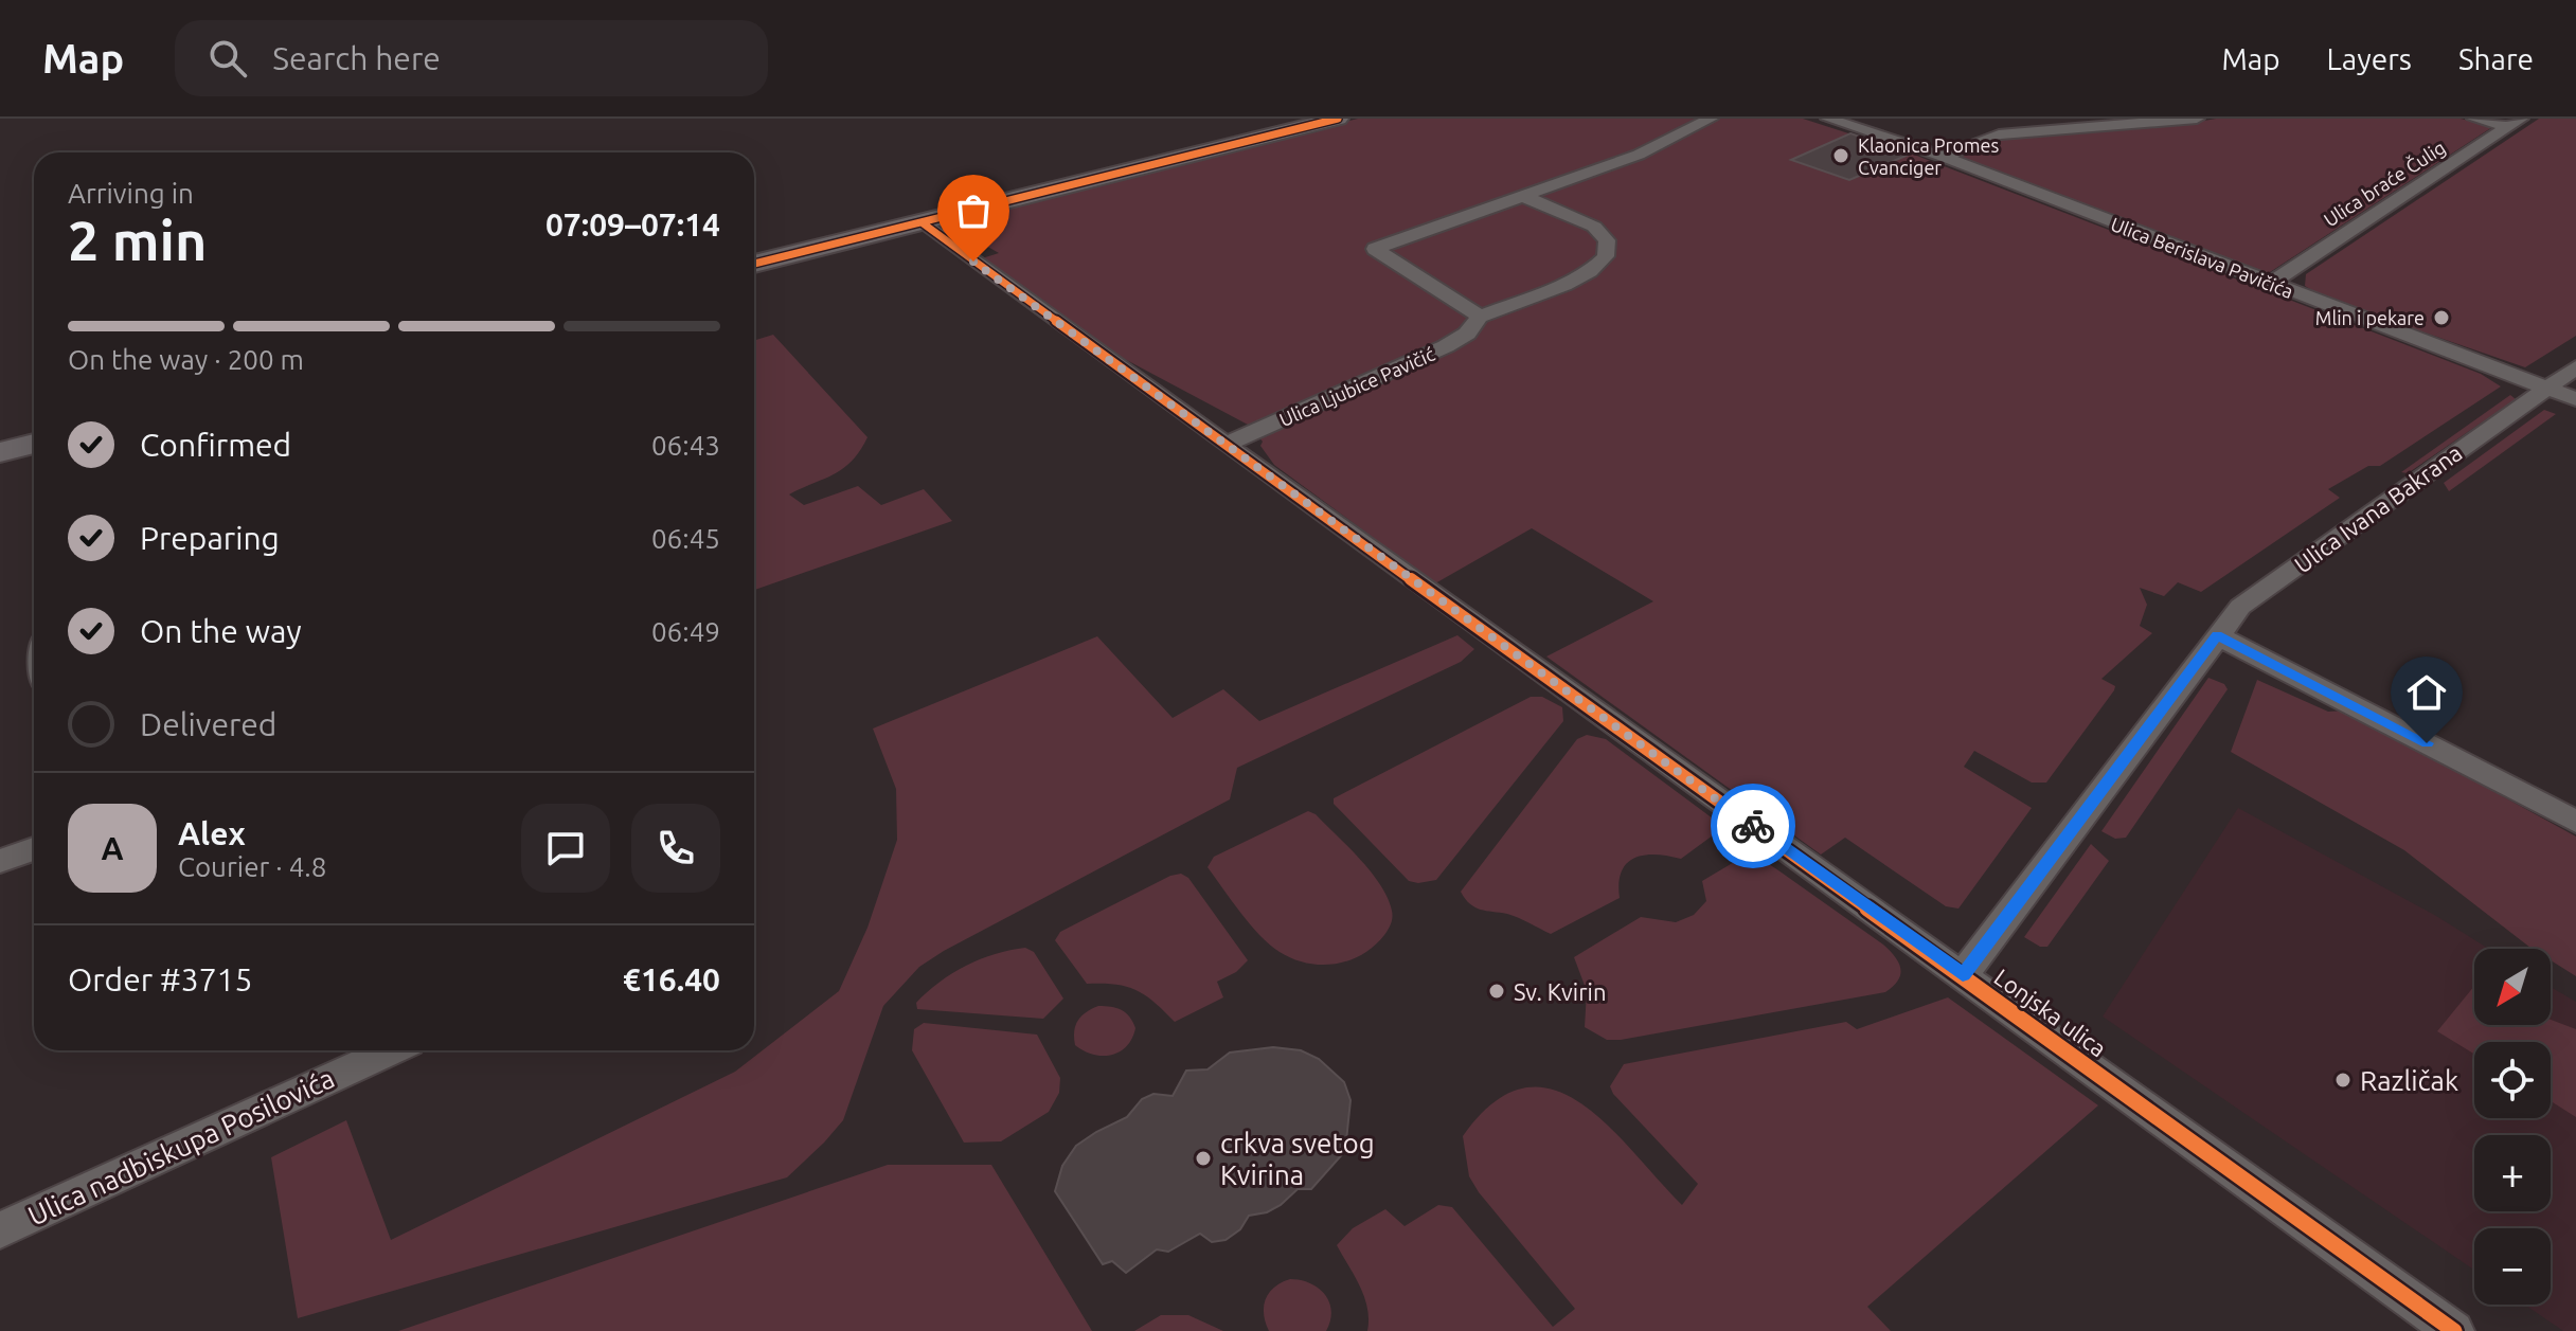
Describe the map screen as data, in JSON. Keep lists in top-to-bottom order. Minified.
{"streets":{"street":["Ulica braće Čulig","Ulica Berislava Pavičića","Ulica Ljubice Pavičić","Ulica Ivana Bakrana","Lonjska ulica","Ulica nadbiskupa Posilovića"]},"crossings":[["Ulica braće Čulig","Ulica Berislava Pavičića"],["Ulica Berislava Pavičića","Ulica Ivana Bakrana"],["Ulica Ljubice Pavičić","Lonjska ulica"],["Ulica Ivana Bakrana","Lonjska ulica"]],"places":["Klaonica Promes Cvanciger","Mlin i pekare","Sv. Kvirin","Različak","crkva svetog Kvirina"],"north":"bottom left","page":{"header":"Map","search":"Search here","nav":["Map","Layers","Share"],"heading":["2 min","Arriving in","07:09–07:14"],"panel":["Alex","Courier · 4.8","Order #3715","€16.40"],"bar":"On the way · 200 m","list":[["Confirmed","06:43"],["Preparing","06:45"],["On the way","06:49"],"Delivered"],"round":"A","map_buttons":["+","−"]}}
